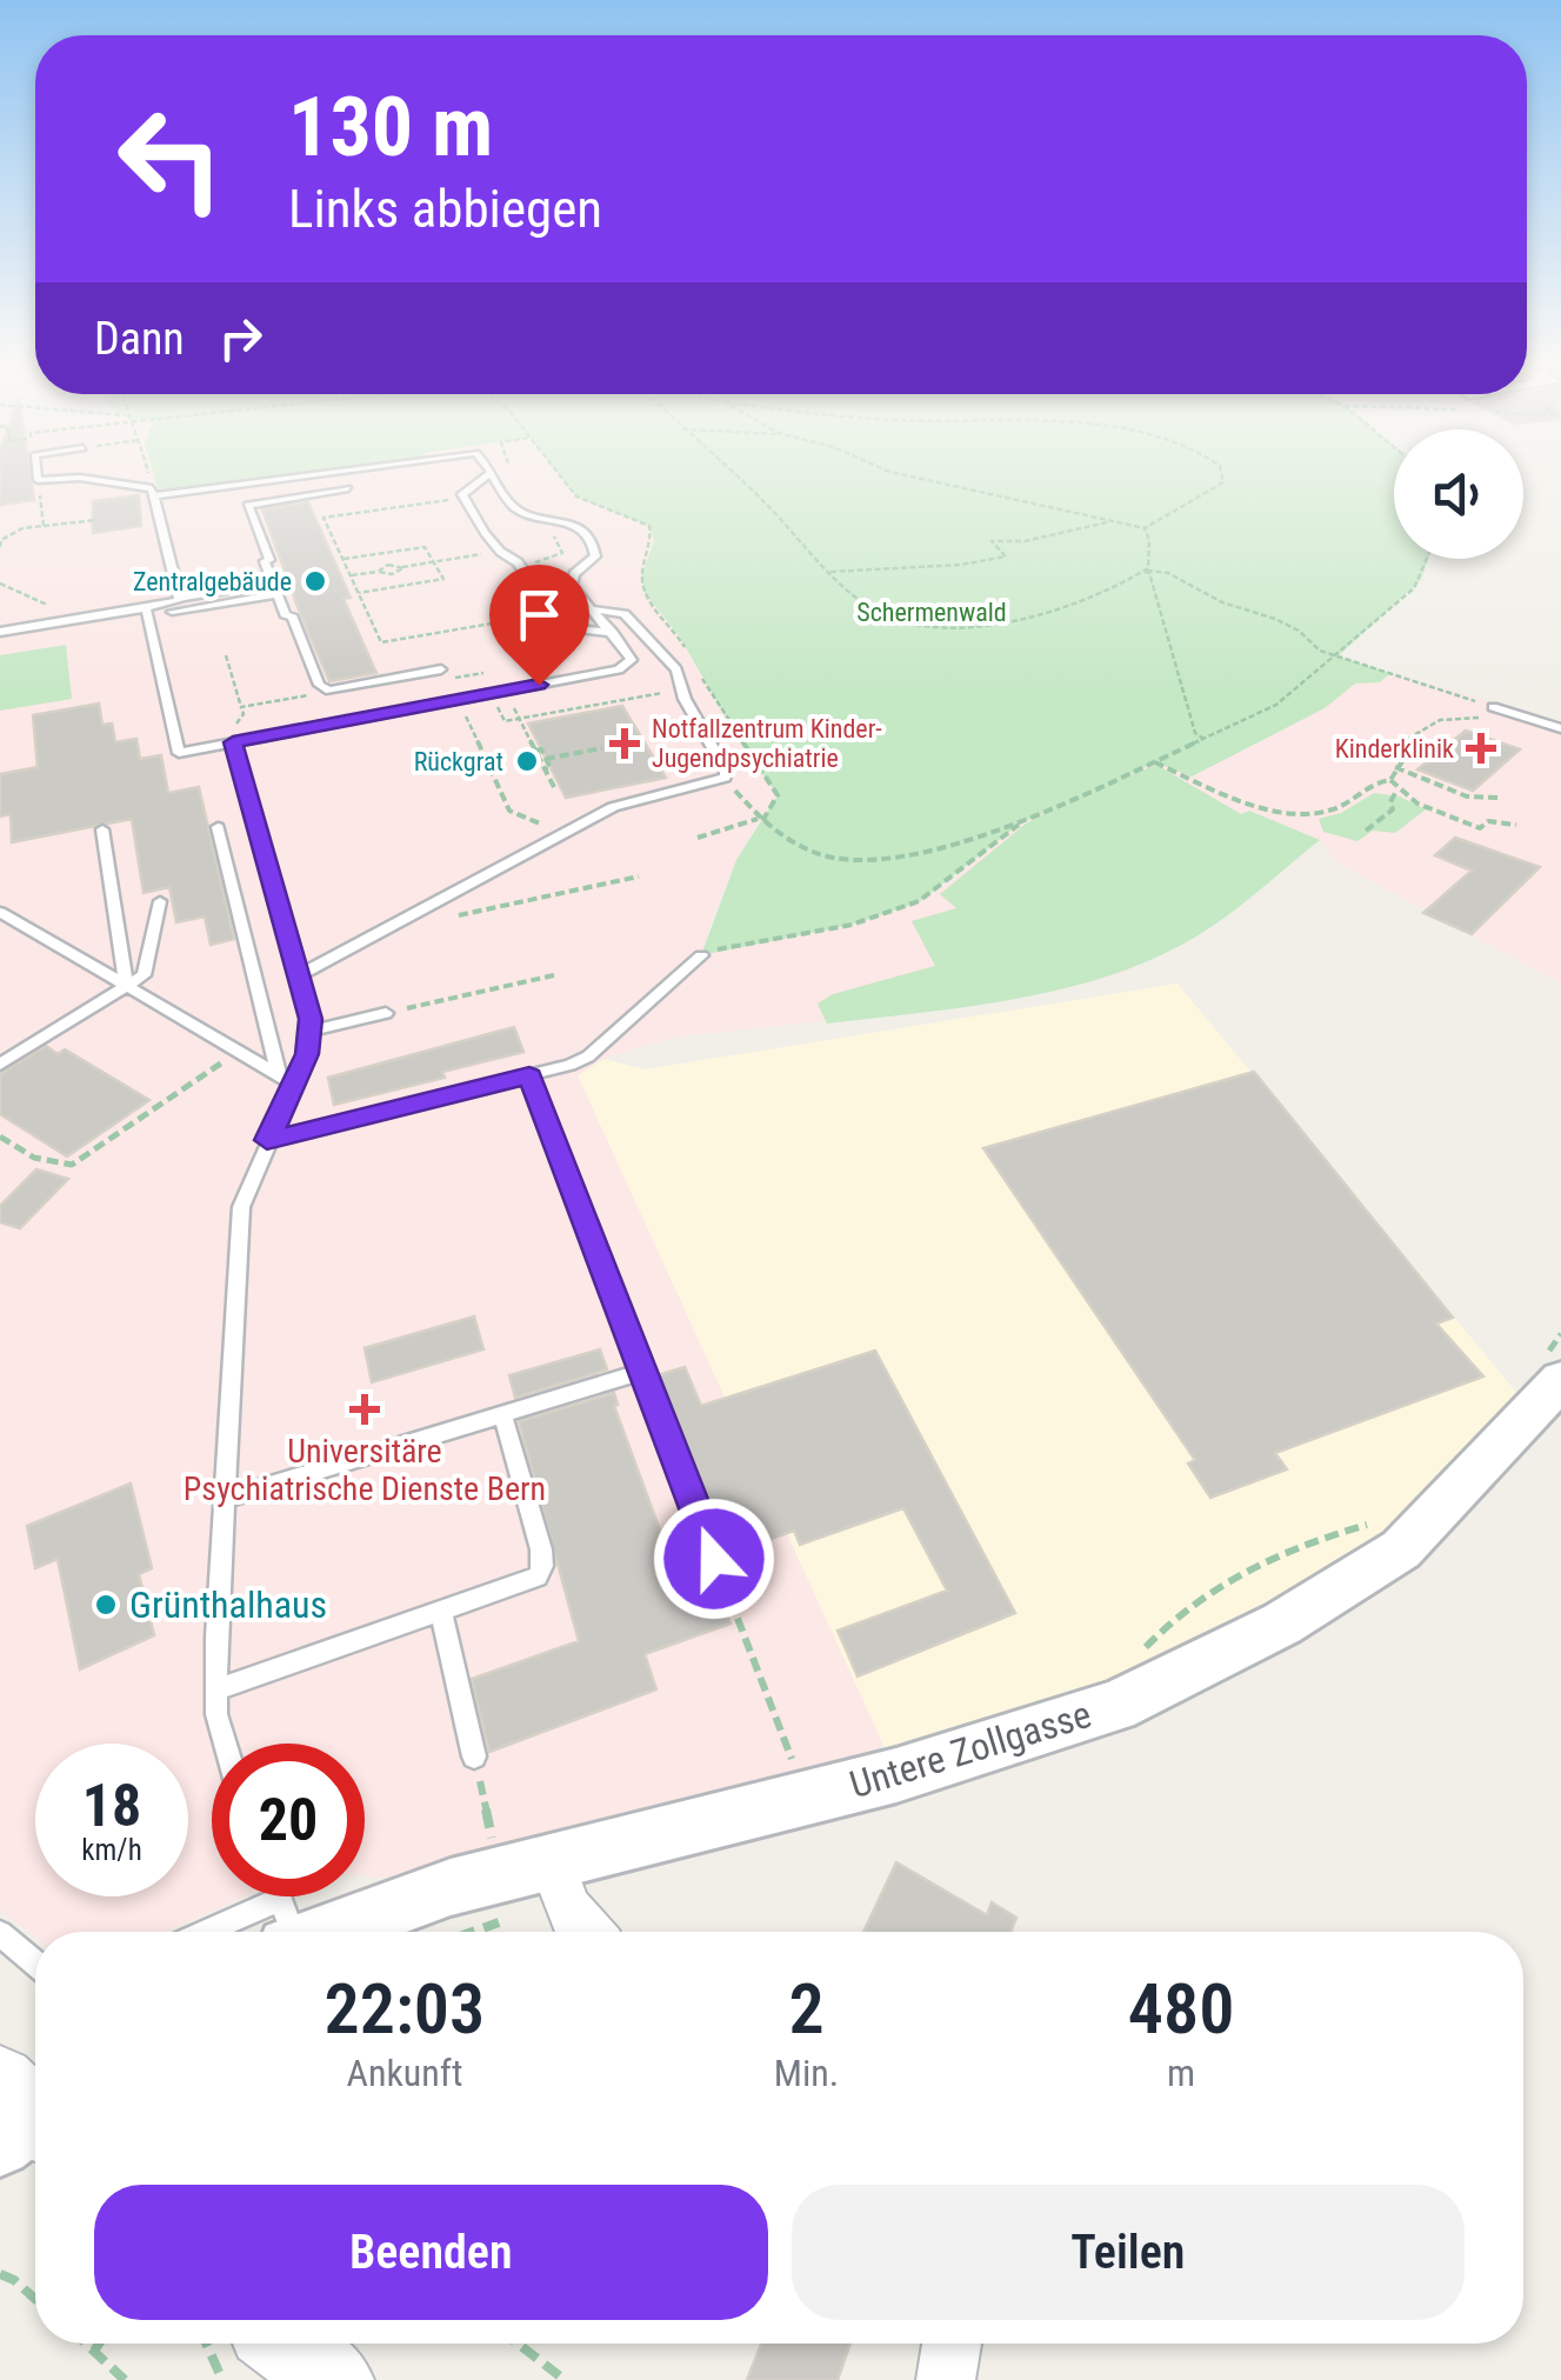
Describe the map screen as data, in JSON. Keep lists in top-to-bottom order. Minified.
{"streets":{"street":["Untere Zollgasse"]},"parks":["Schermenwald"],"places":{"other":["Zentralgebäude","Rückgrat","Grünthalhaus"],"health":["Notfallzentrum Kinder- Jugendpsychiatrie","Kinderklinik","Universitäre Psychiatrische Dienste Bern"]},"page":{"turn":["130 m","Links abbiegen"],"then":"Dann","speed":"18 km/h","limit":"20","eta":["22:03","Ankunft","2","Min.","480","m"],"buttons":["Beenden","Teilen"]}}
